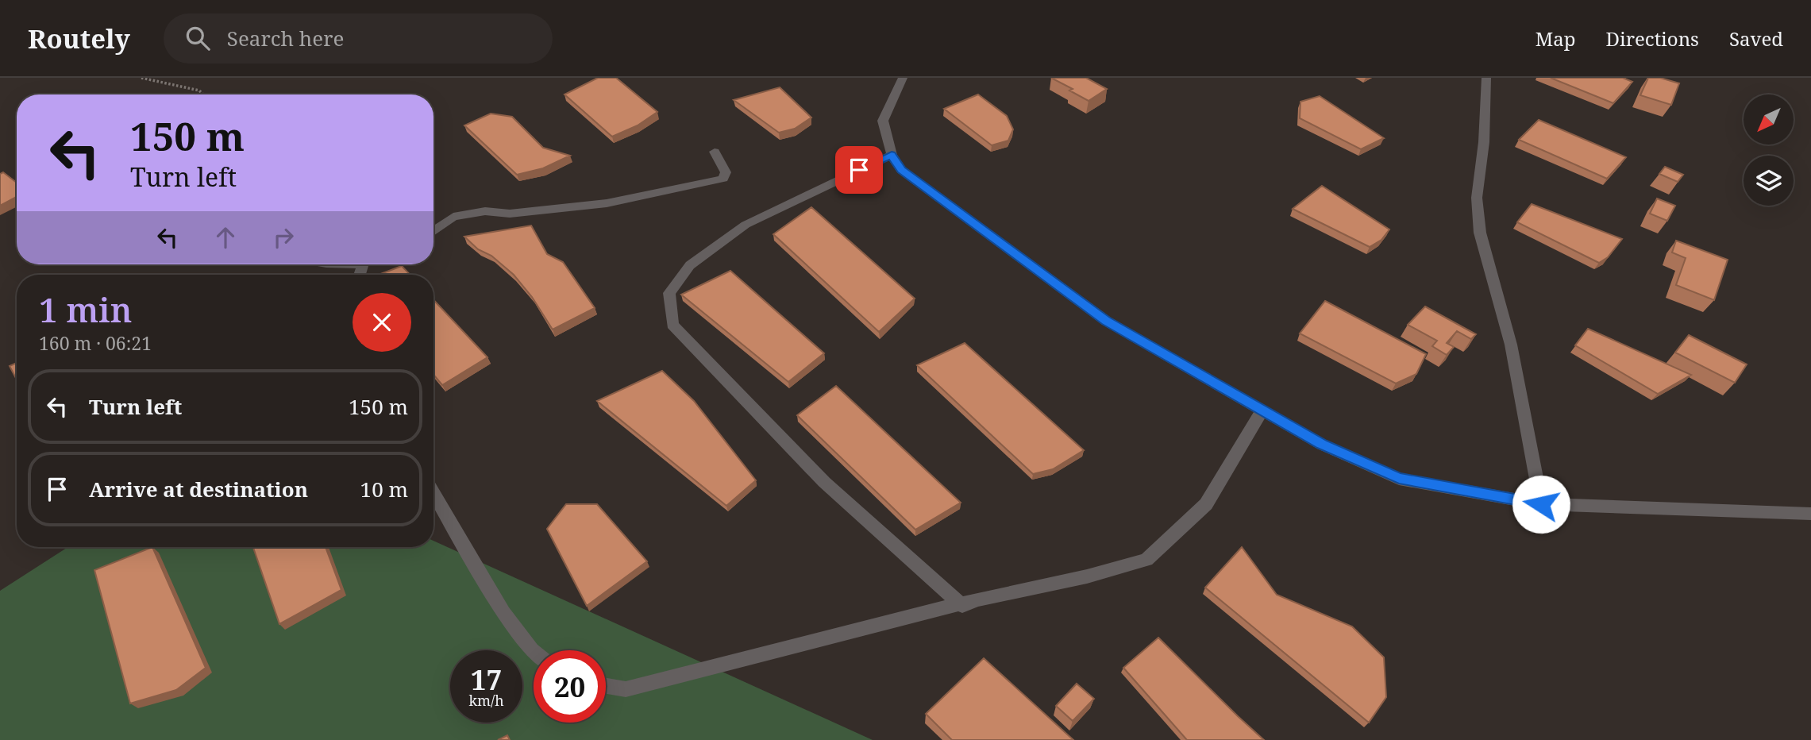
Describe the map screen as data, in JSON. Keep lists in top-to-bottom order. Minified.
{"north":"bottom left","page":{"header":"Routely","search":"Search here","nav":["Map","Directions","Saved"],"turn":["150 m","Turn left"],"heading":["1 min","160 m · 06:21"],"list":[{"name":"Turn left","value":"150 m"},{"name":"Arrive at destination","value":"10 m"}],"speed":"17 km/h","limit":"20"}}
